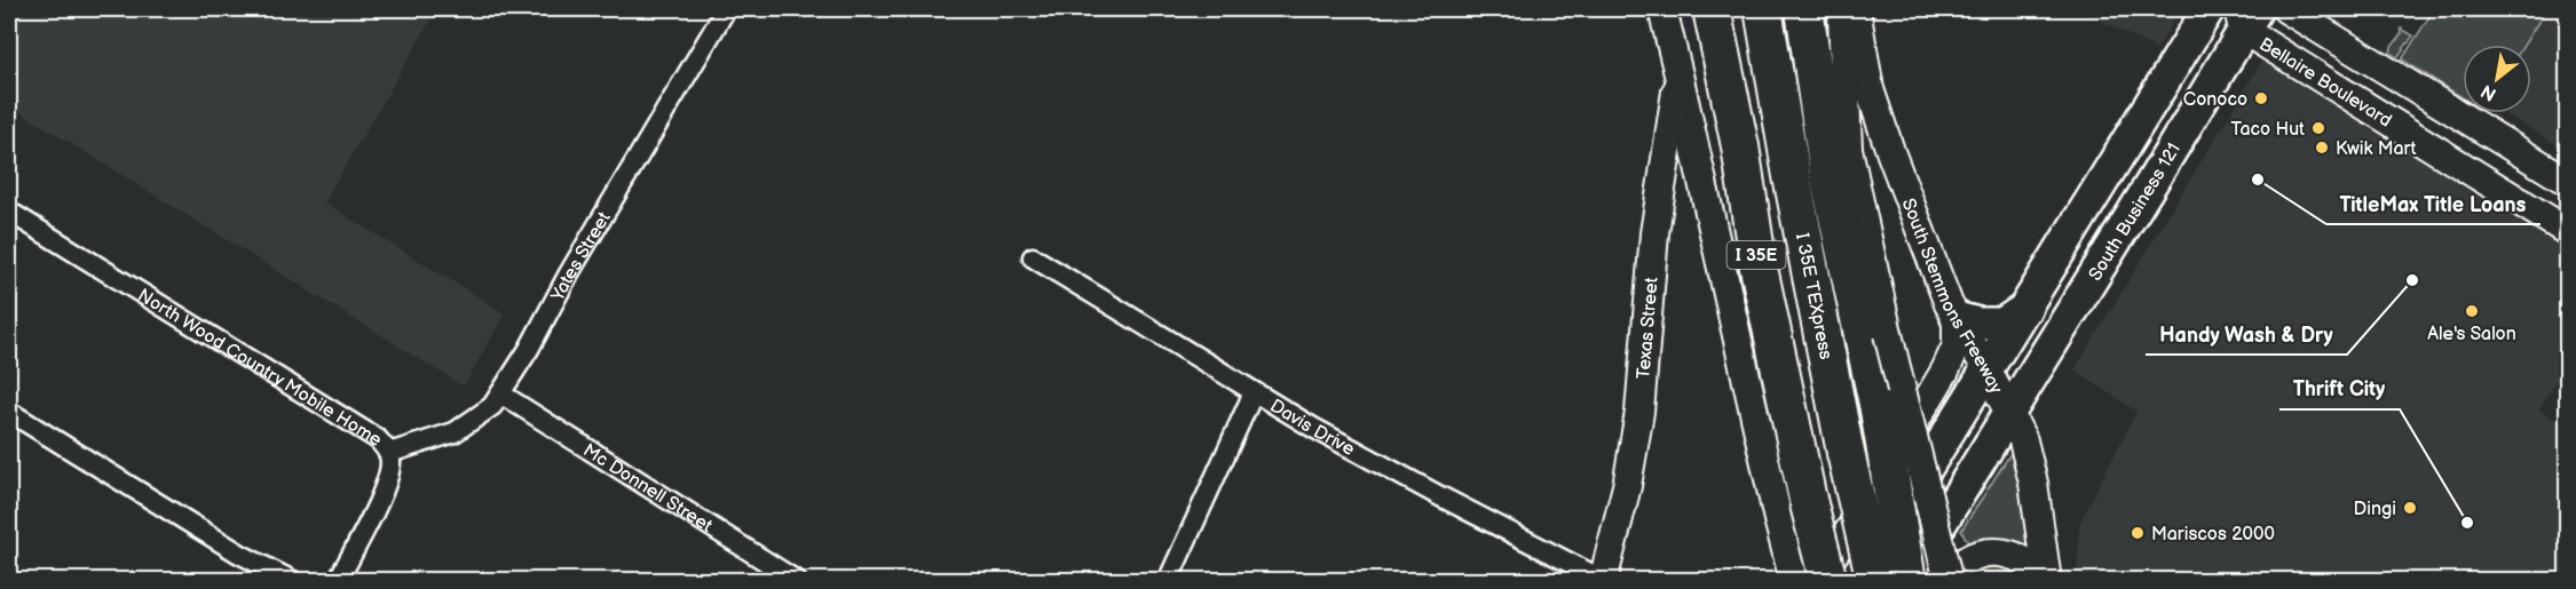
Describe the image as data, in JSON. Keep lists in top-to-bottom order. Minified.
{"streets":{"highway":["I 35E","I 35E TEXpress"],"main road":["Bellaire Boulevard","South Business 121","South Stemmons Freeway","Texas Street"],"street":["Yates Street","North Wood Country Mobile Home","Davis Drive","Mc Donnell Street"]},"crossings":[["Bellaire Boulevard","South Business 121"],["South Business 121","South Stemmons Freeway"],["Yates Street","North Wood Country Mobile Home"],["Yates Street","Mc Donnell Street"],["Texas Street","Davis Drive"]],"places":["Conoco","Taco Hut","Kwik Mart","TitleMax Title Loans","Handy Wash & Dry","Ale's Salon","Dingi","Thrift City","Mariscos 2000"],"north":"bottom left"}
